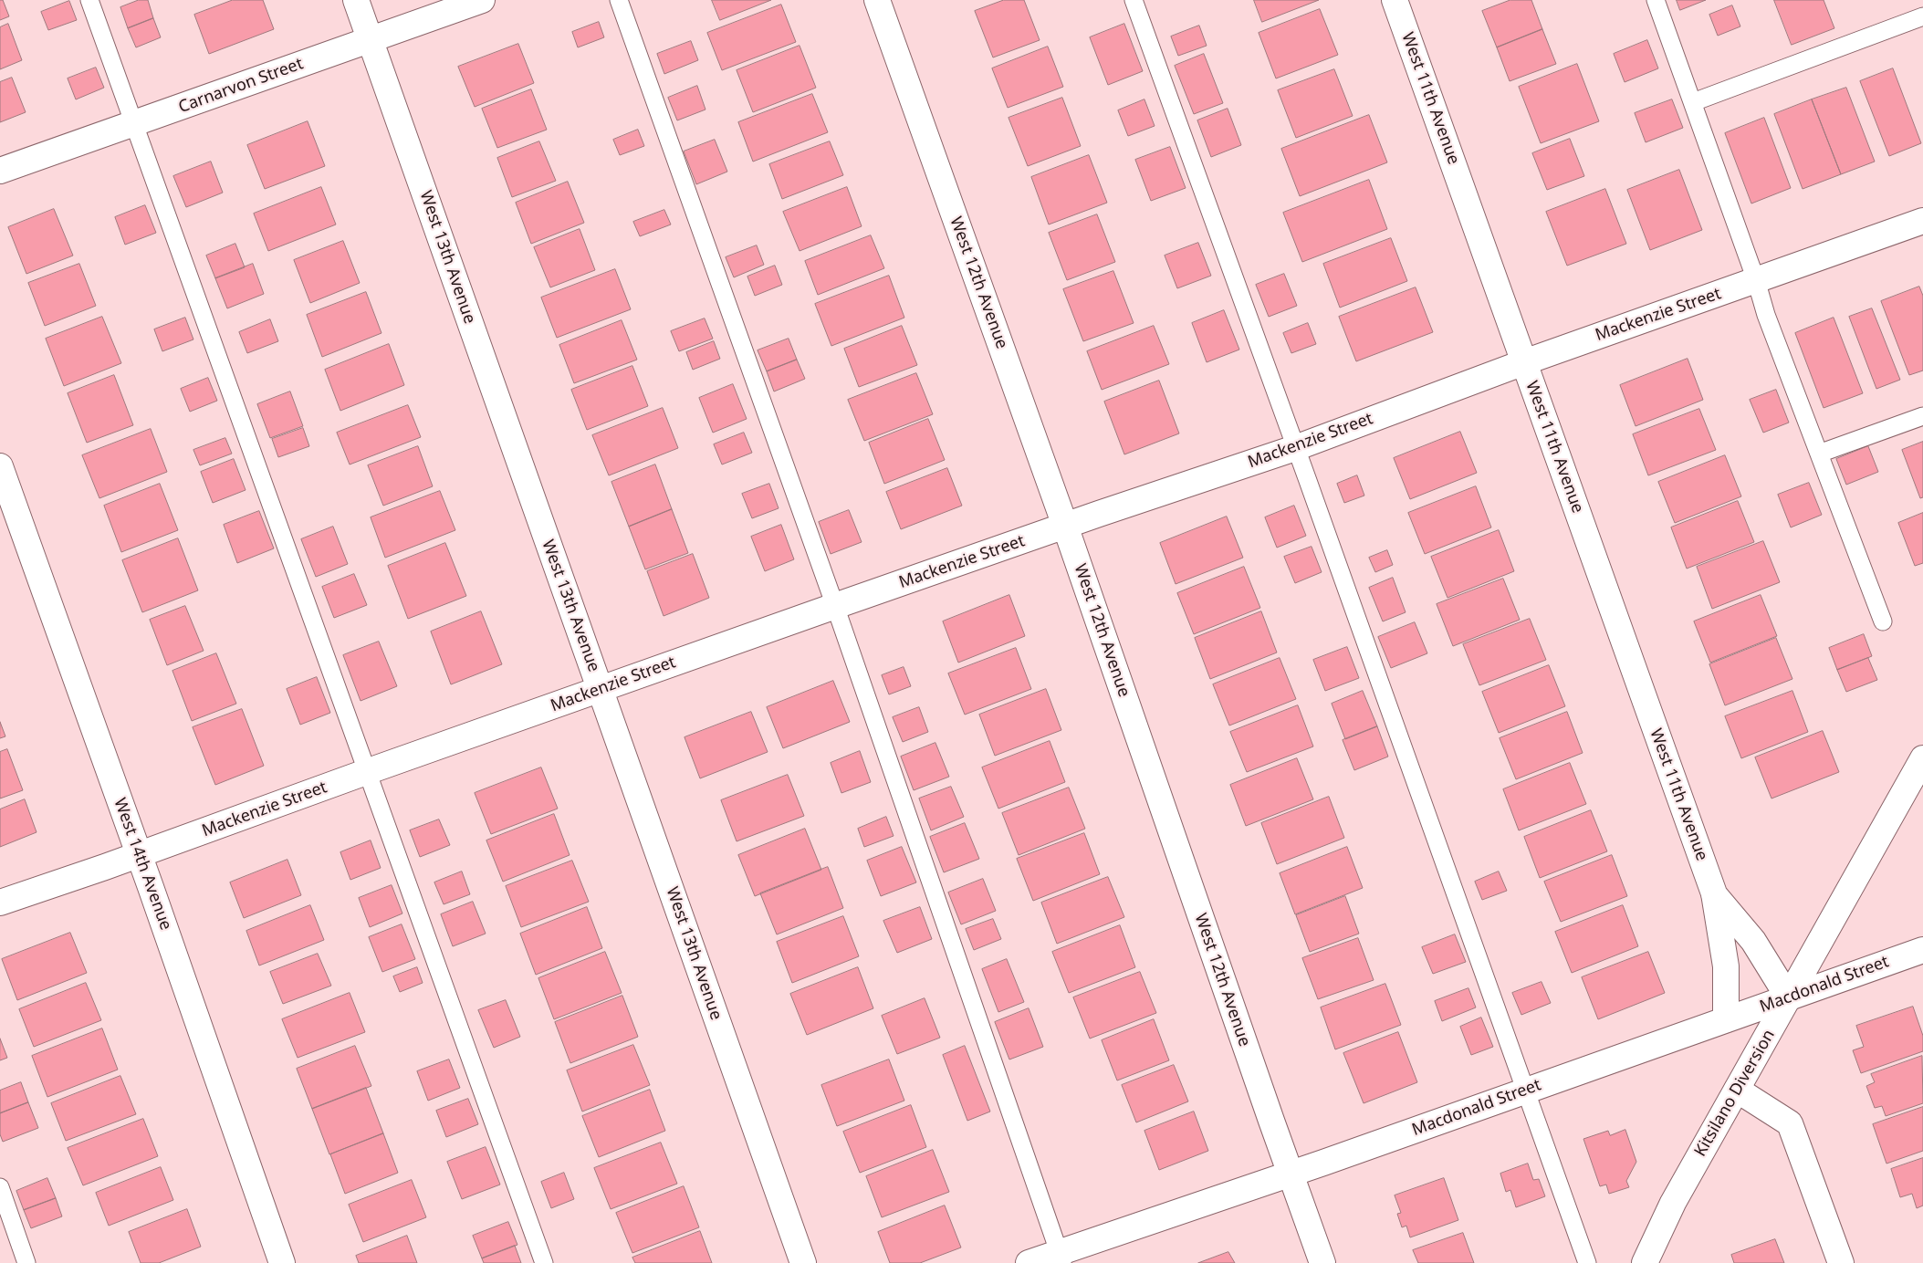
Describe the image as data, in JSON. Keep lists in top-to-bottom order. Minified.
{"streets":{"street":["Carnarvon Street","West 11th Avenue","West 13th Avenue","West 12th Avenue","Mackenzie Street","West 14th Avenue","Macdonald Street","Kitsilano Diversion"]},"crossings":[["Carnarvon Street","West 13th Avenue"],["West 11th Avenue","Mackenzie Street"],["West 11th Avenue","Macdonald Street"],["West 11th Avenue","Kitsilano Diversion"],["West 13th Avenue","Mackenzie Street"],["West 12th Avenue","Mackenzie Street"],["West 12th Avenue","Macdonald Street"],["Mackenzie Street","West 14th Avenue"],["Macdonald Street","Kitsilano Diversion"]]}
